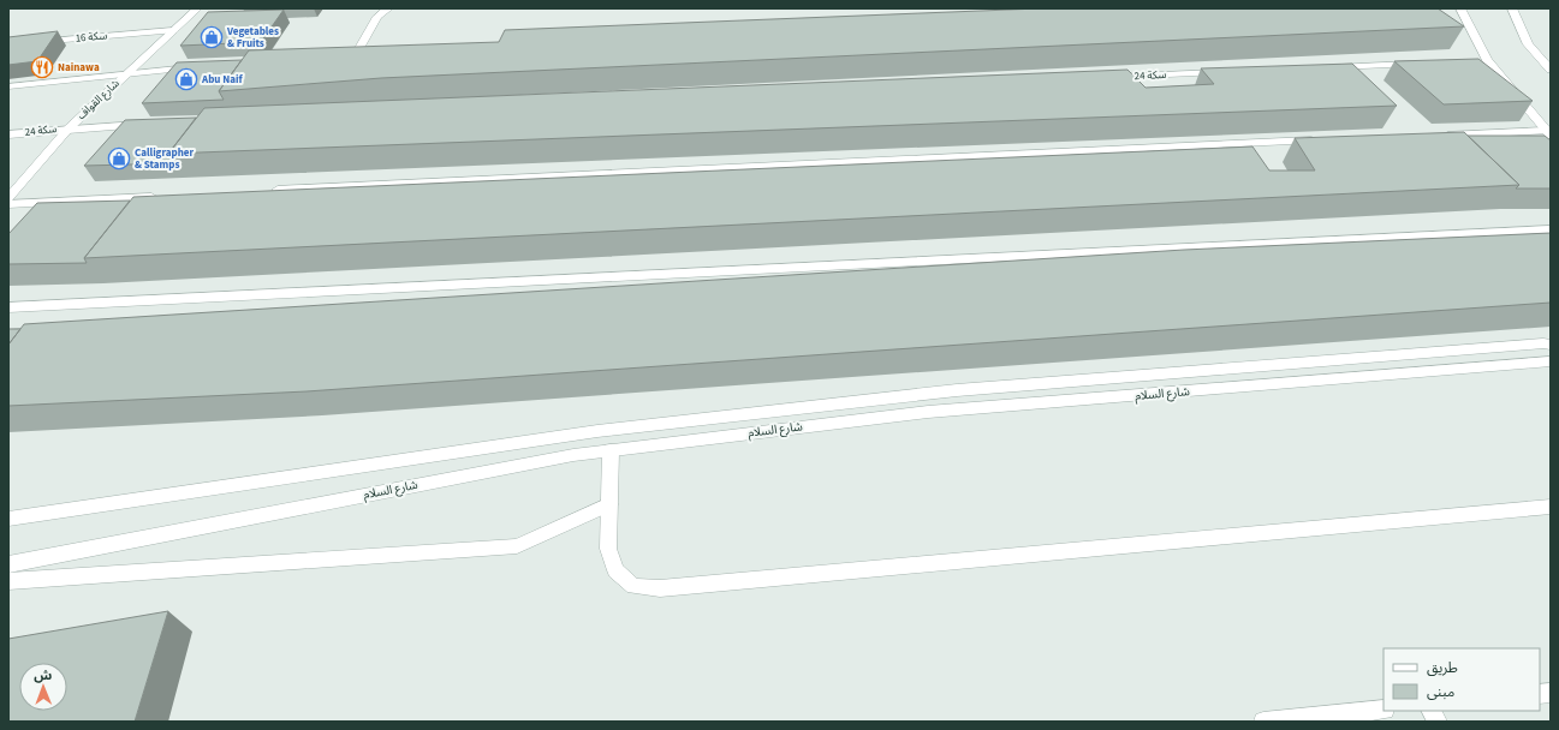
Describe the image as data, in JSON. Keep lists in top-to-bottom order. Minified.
{"streets":{"street":["سكة 16","سكة 24","شارع القواف","شارع السلام"]},"crossings":[["سكة 16","شارع القواف"],["سكة 24","شارع القواف"]],"places":{"shop":["Vegetables & Fruits","Abu Naif","Calligrapher & Stamps"],"restaurant":["Nainawa"]},"legend":["طريق","مبنى"],"north":"top"}
